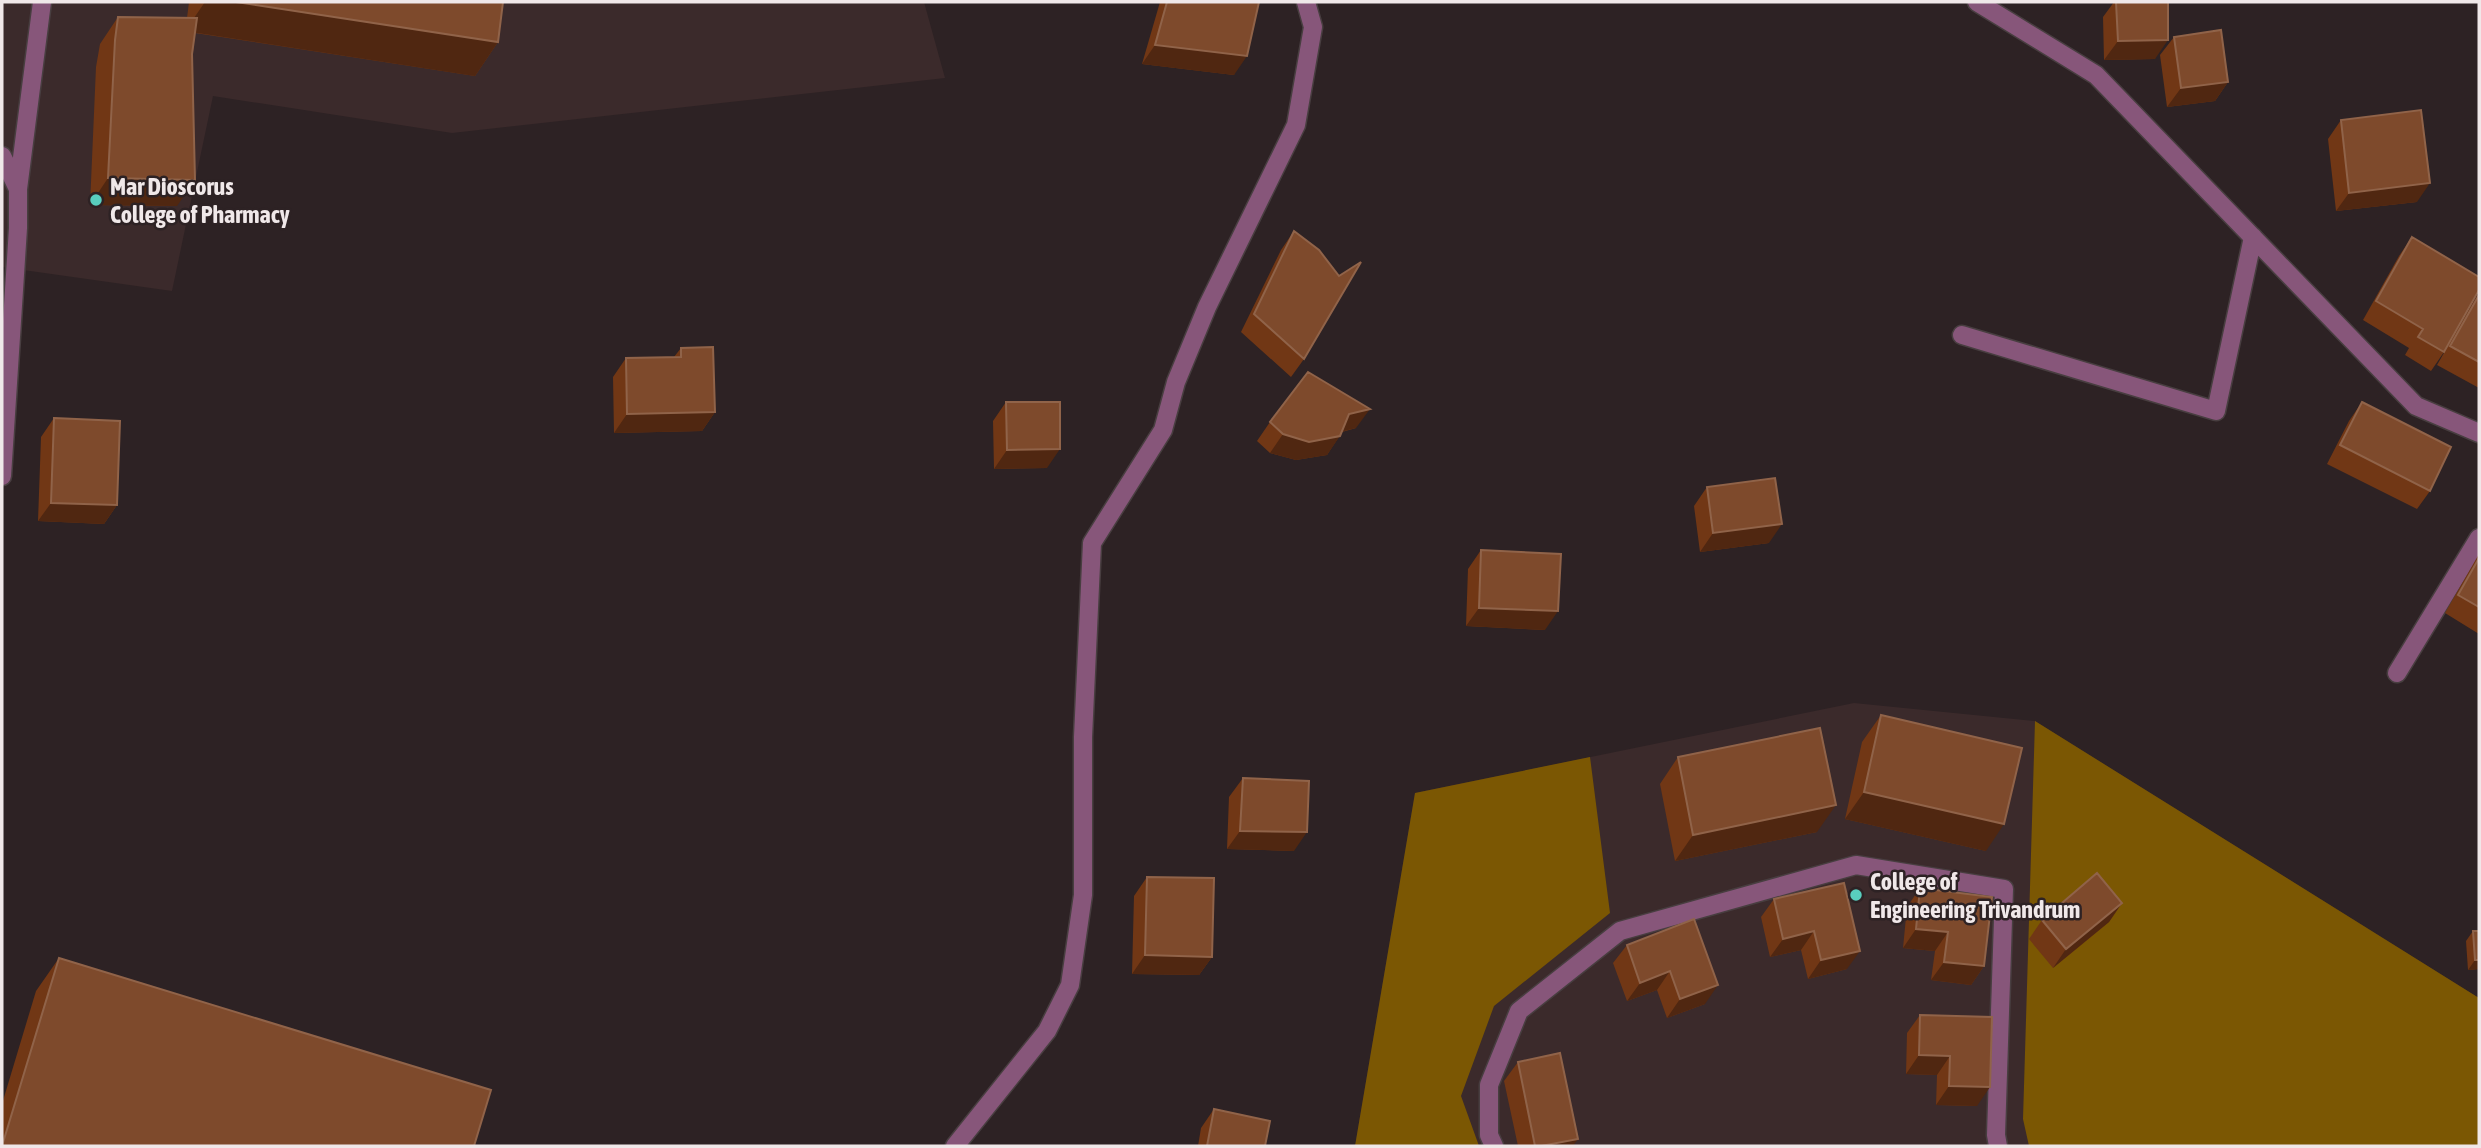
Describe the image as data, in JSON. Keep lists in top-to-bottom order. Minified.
{"places":["Mar Dioscorus College of Pharmacy","College of Engineering Trivandrum"]}
